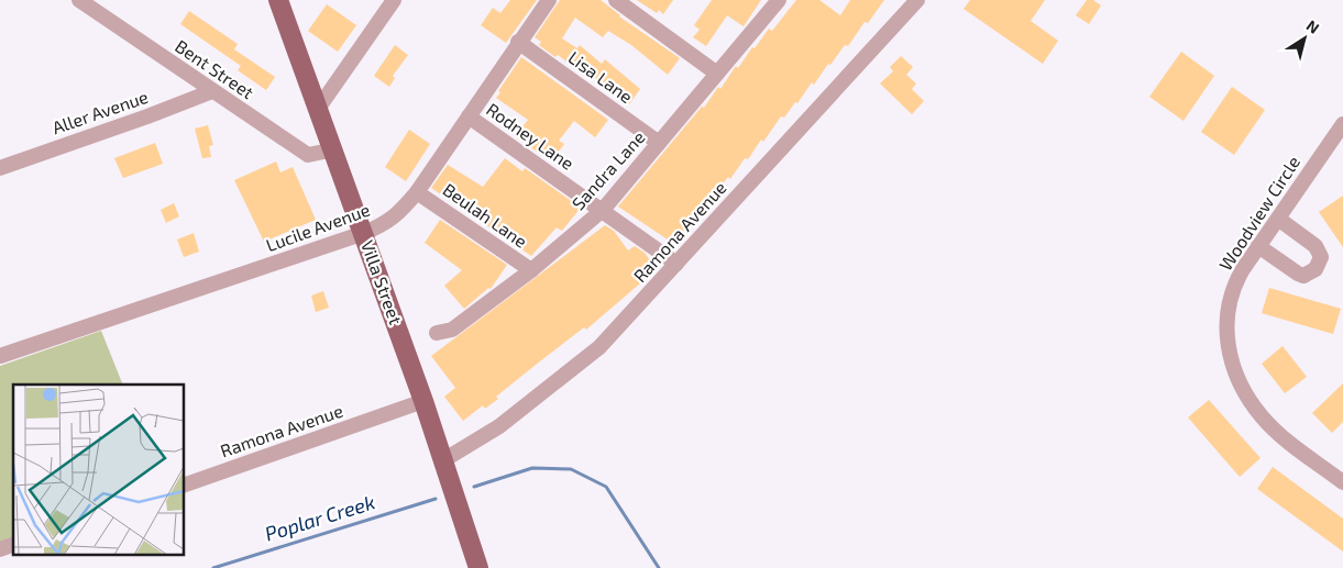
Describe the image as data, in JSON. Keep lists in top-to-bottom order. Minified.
{"streets":{"main road":["Villa Street"],"street":["Bent Street","Lisa Lane","Aller Avenue","Rodney Lane","Sandra Lane","Woodview Circle","Beulah Lane","Lucile Avenue","Ramona Avenue"]},"crossings":[["Bent Street","Aller Avenue"],["Bent Street","Villa Street"],["Lisa Lane","Sandra Lane"],["Lisa Lane","Lucile Avenue"],["Rodney Lane","Sandra Lane"],["Rodney Lane","Lucile Avenue"],["Rodney Lane","Ramona Avenue"],["Sandra Lane","Beulah Lane"],["Beulah Lane","Lucile Avenue"],["Lucile Avenue","Villa Street"],["Ramona Avenue","Villa Street"]],"water":["Poplar Creek"],"north":"top right"}
